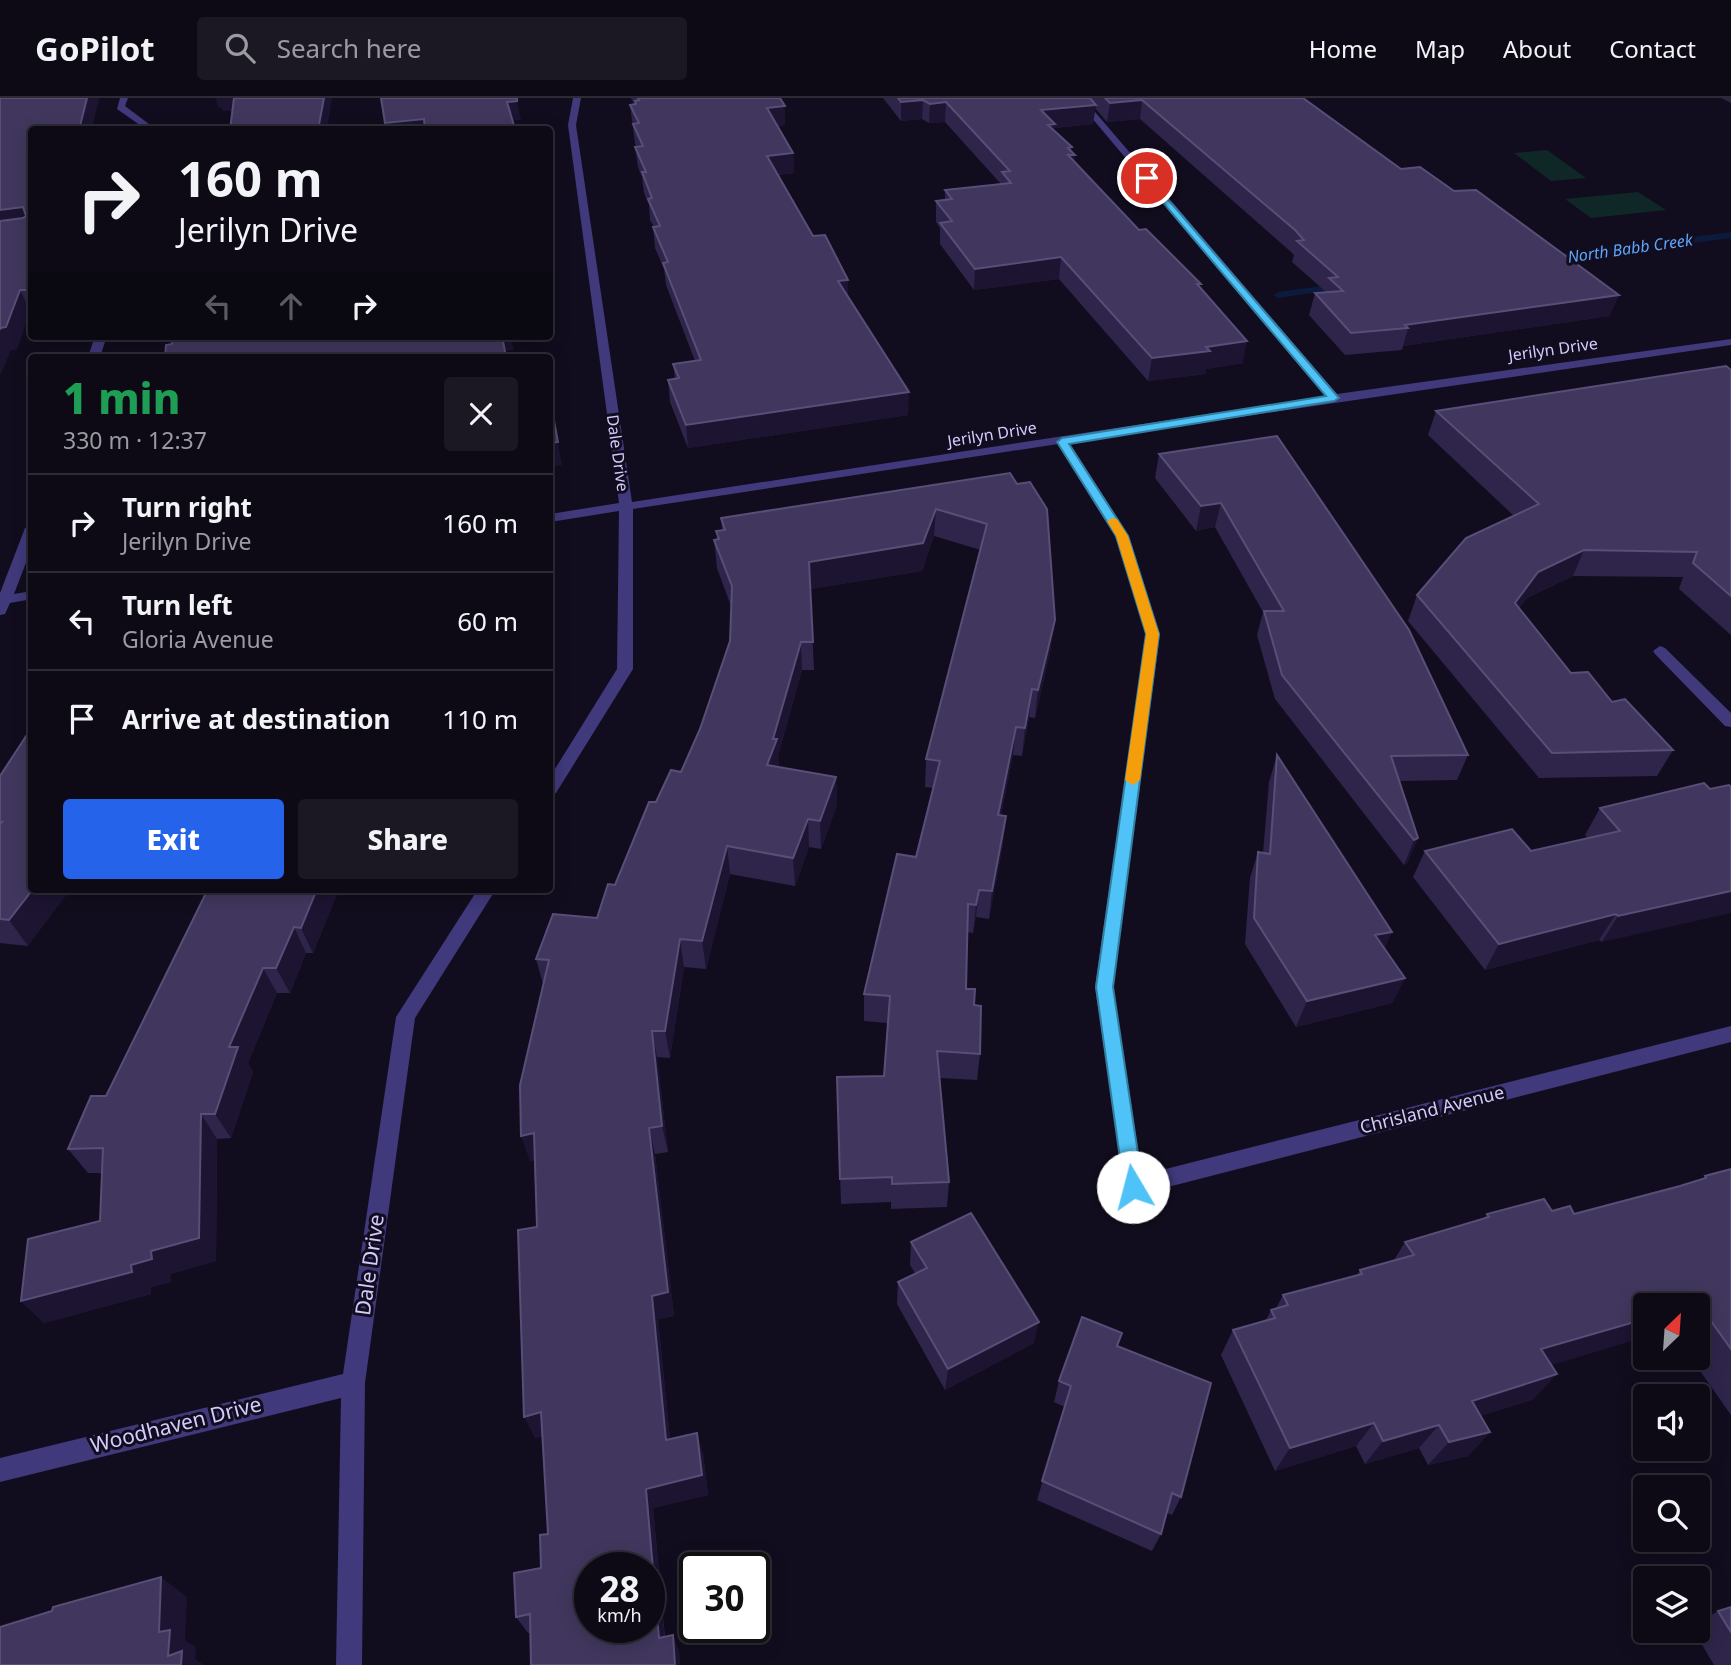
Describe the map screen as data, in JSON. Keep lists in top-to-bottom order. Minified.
{"streets":{"street":["Jerilyn Drive","Dale Drive","Chrisland Avenue","Woodhaven Drive"]},"crossings":[["Jerilyn Drive","Dale Drive"],["Jerilyn Drive","Chrisland Avenue"],["Dale Drive","Woodhaven Drive"]],"water":["North Babb Creek"],"north":"top right","page":{"header":"GoPilot","search":"Search here","nav":["Home","Map","About","Contact"],"turn":["160 m","Jerilyn Drive"],"heading":["1 min","330 m · 12:37"],"list":[{"name":"Turn right","note":"Jerilyn Drive","value":"160 m"},{"name":"Turn left","note":"Gloria Avenue","value":"60 m"},{"name":"Arrive at destination","value":"110 m"}],"buttons":["Exit","Share"],"speed":"28 km/h","limit":"30"}}
